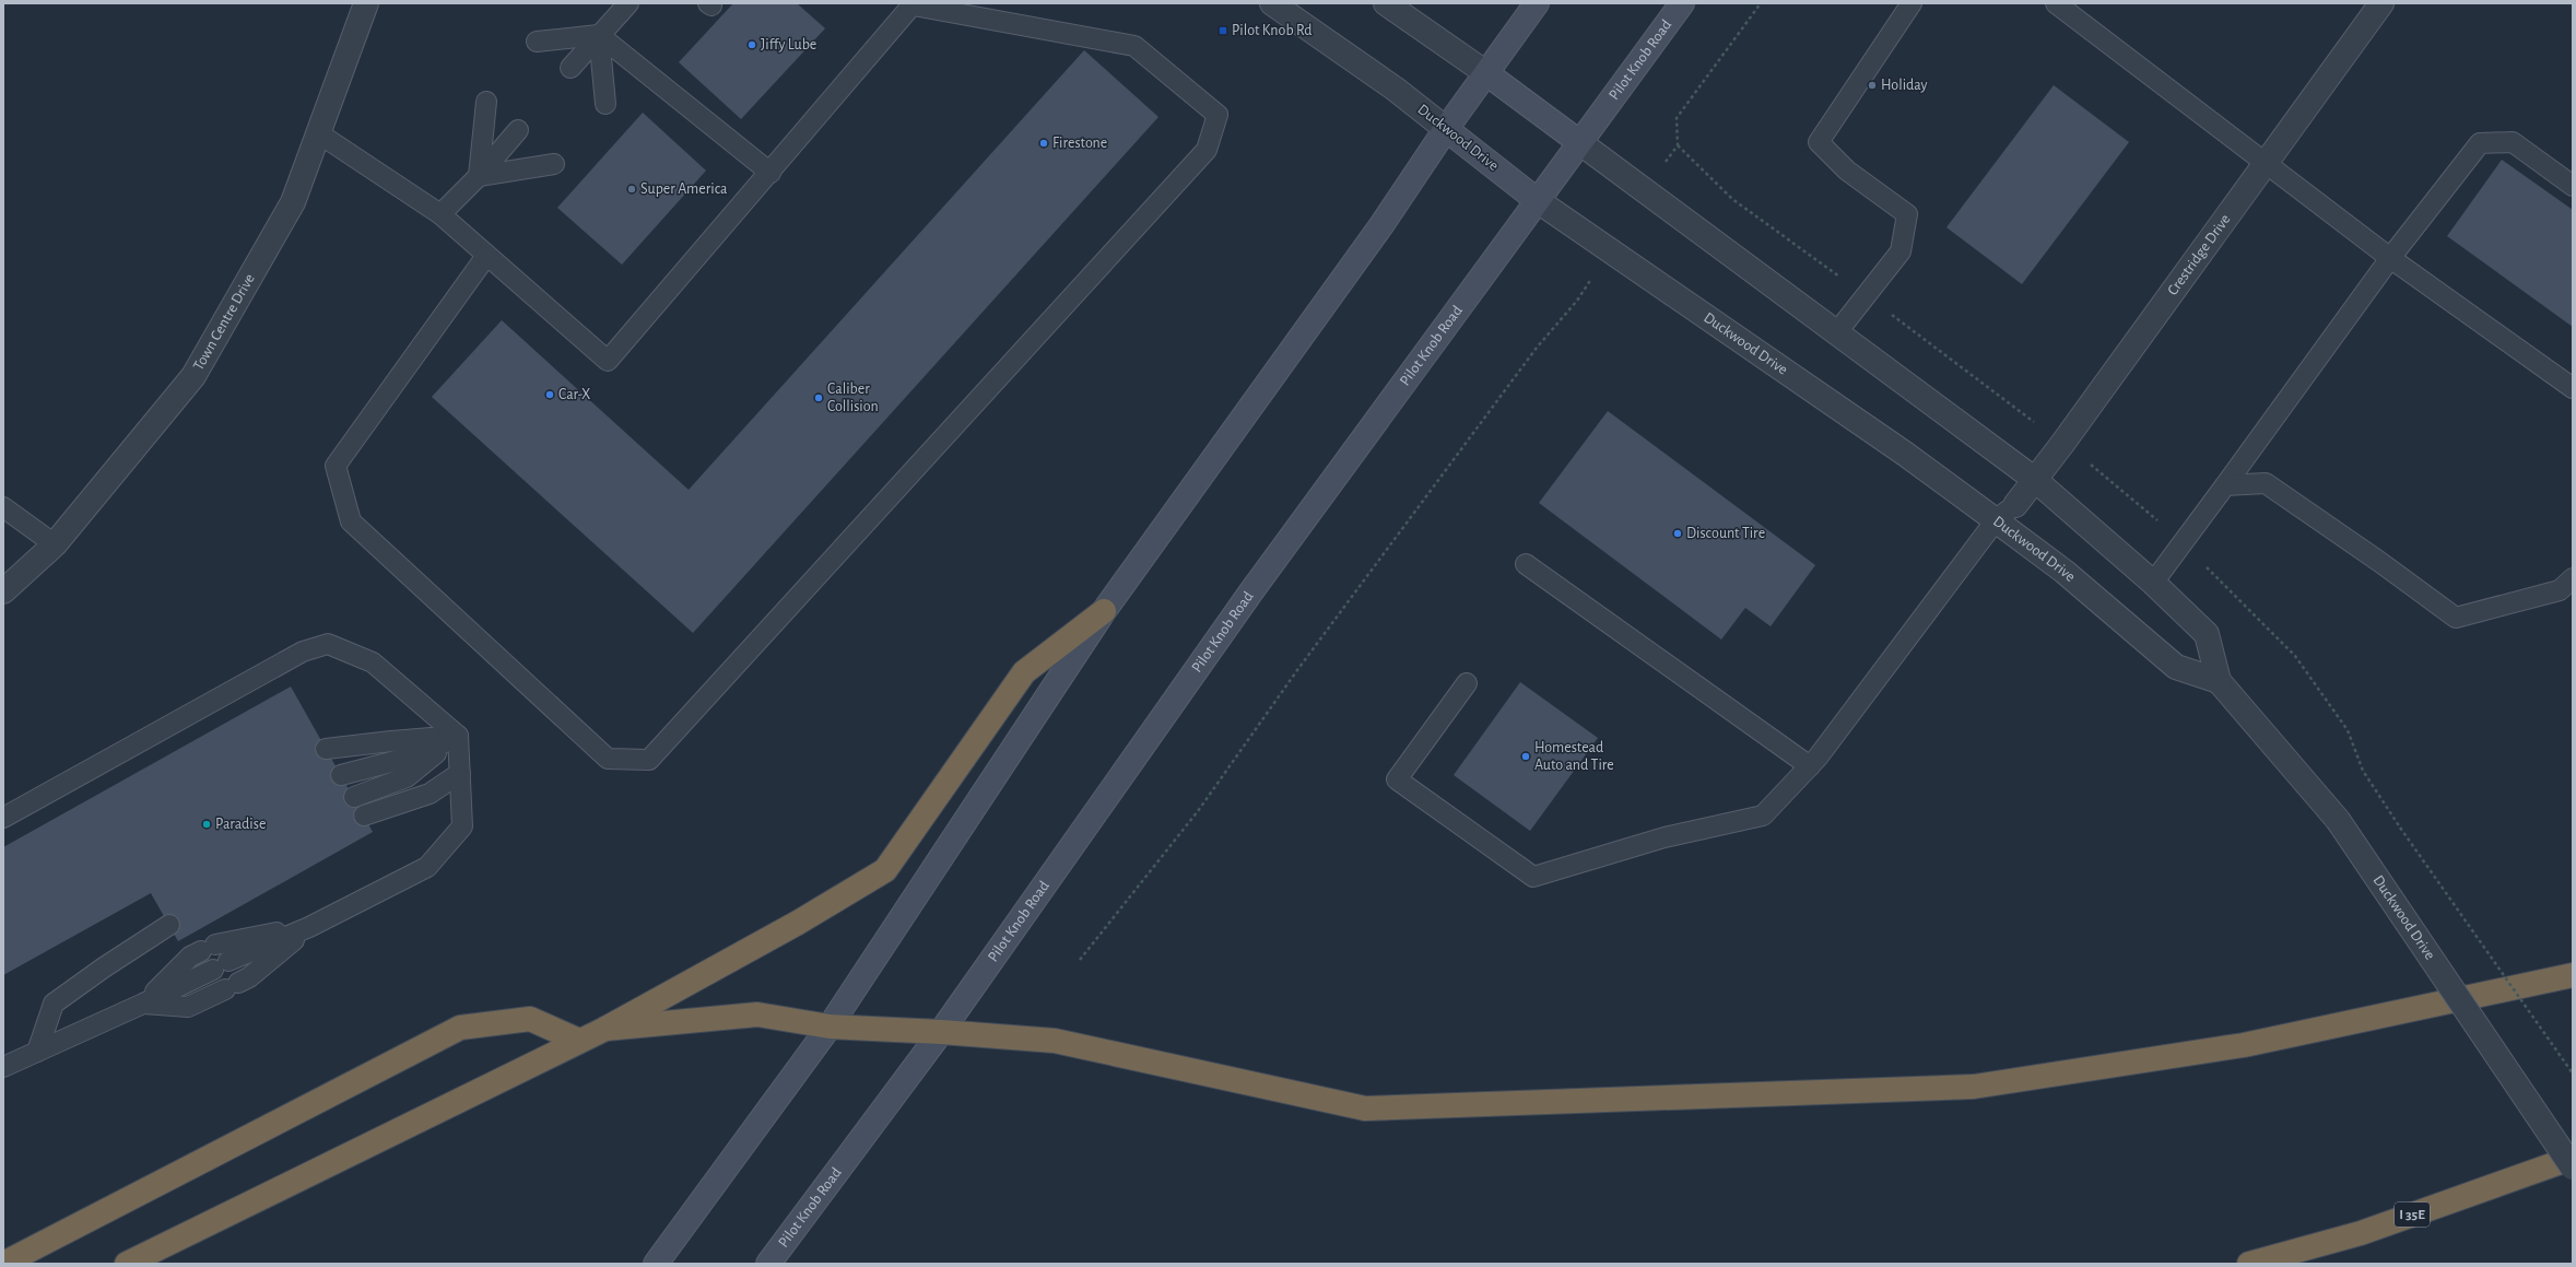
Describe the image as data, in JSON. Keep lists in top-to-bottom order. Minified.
{"streets":{"highway":["I 35E"],"main road":["Pilot Knob Road","Duckwood Drive"],"street":["Crestridge Drive","Town Centre Drive"]},"crossings":[["Pilot Knob Road","Duckwood Drive"],["Duckwood Drive","Crestridge Drive"]],"places":{"transit":["Pilot Knob Rd"],"other":["Jiffy Lube","Holiday","Firestone","Super America","Car-X","Caliber Collision","Discount Tire","Homestead Auto and Tire","Paradise"]}}
